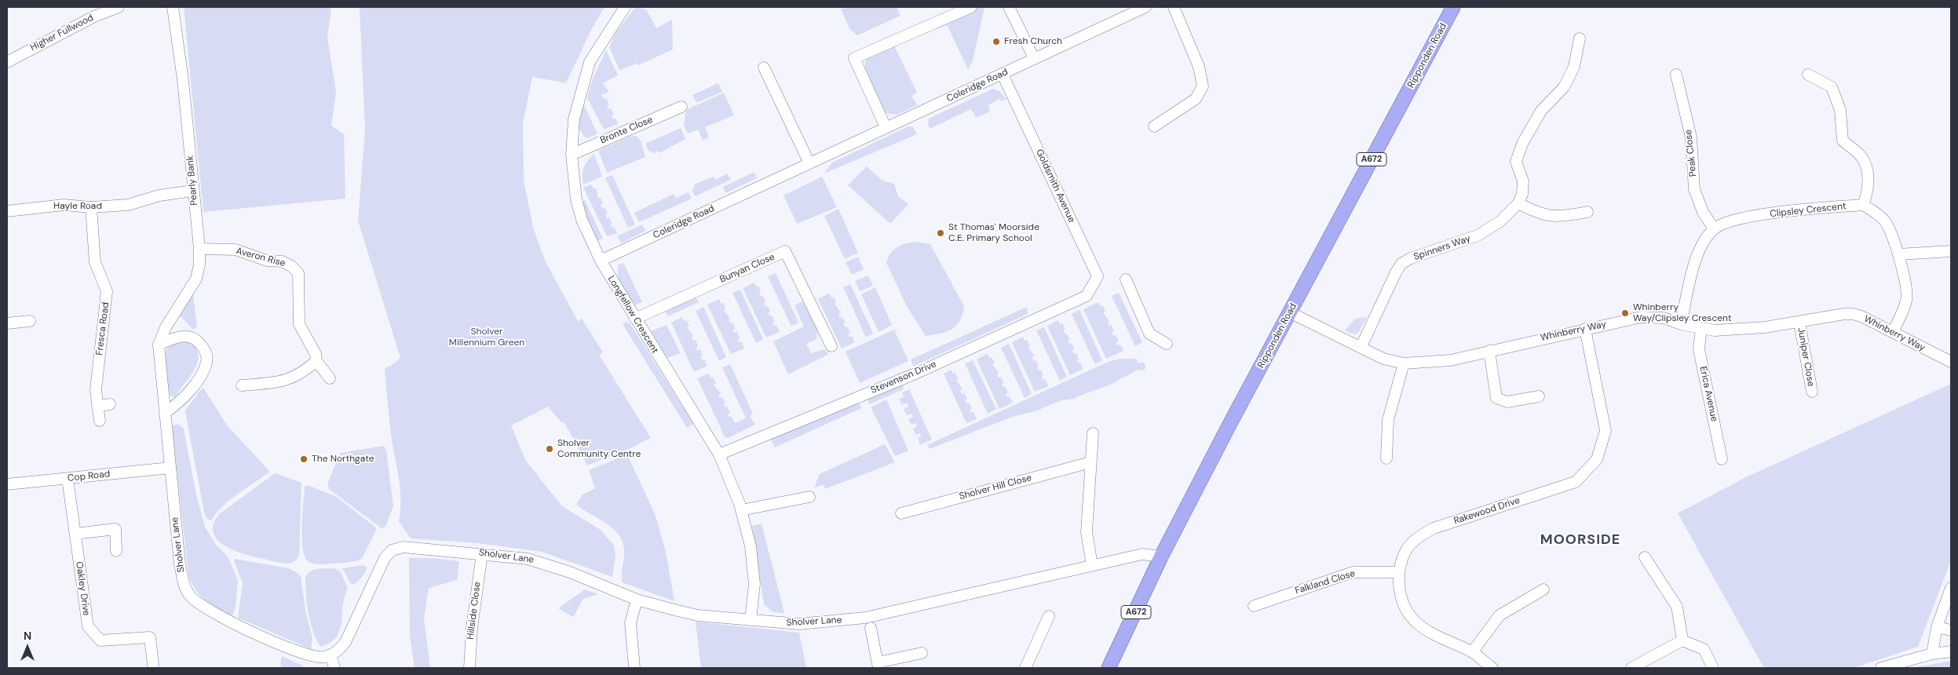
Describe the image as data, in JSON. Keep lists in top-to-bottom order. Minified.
{"streets":{"main road":["Ripponden Road","A672"],"street":["Higher Fullwood","Coleridge Road","Bronte Close","Peak Close","Pearly Bank","Goldsmith Avenue","Hayle Road","Clipsley Crescent","Spinners Way","Averon Rise","Bunyan Close","Longfellow Crescent","Fresca Road","Whinberry Way","Juniper Close","Stevenson Drive","Erica Avenue","Cop Road","Sholver Hill Close","Rakewood Drive","Sholver Lane","Falkland Close","Oakley Drive","Hillside Close"]},"crossings":[["Ripponden Road","Whinberry Way"],["Ripponden Road","Sholver Lane"],["Coleridge Road","Goldsmith Avenue"],["Coleridge Road","Longfellow Crescent"],["Bronte Close","Longfellow Crescent"],["Peak Close","Clipsley Crescent"],["Pearly Bank","Hayle Road"],["Pearly Bank","Averon Rise"],["Pearly Bank","Sholver Lane"],["Goldsmith Avenue","Stevenson Drive"],["Hayle Road","Fresca Road"],["Clipsley Crescent","Whinberry Way"],["Spinners Way","Whinberry Way"],["Bunyan Close","Longfellow Crescent"],["Longfellow Crescent","Stevenson Drive"],["Longfellow Crescent","Sholver Lane"],["Whinberry Way","Juniper Close"],["Whinberry Way","Erica Avenue"],["Whinberry Way","Rakewood Drive"],["Cop Road","Sholver Lane"],["Cop Road","Oakley Drive"],["Rakewood Drive","Falkland Close"],["Sholver Lane","Hillside Close"]],"districts":["MOORSIDE"],"parks":["Sholver Millennium Green"],"places":["Fresh Church","St Thomas' Moorside C.E. Primary School","Whinberry Way/Clipsley Crescent","Sholver Community Centre","The Northgate"],"north":"top"}
